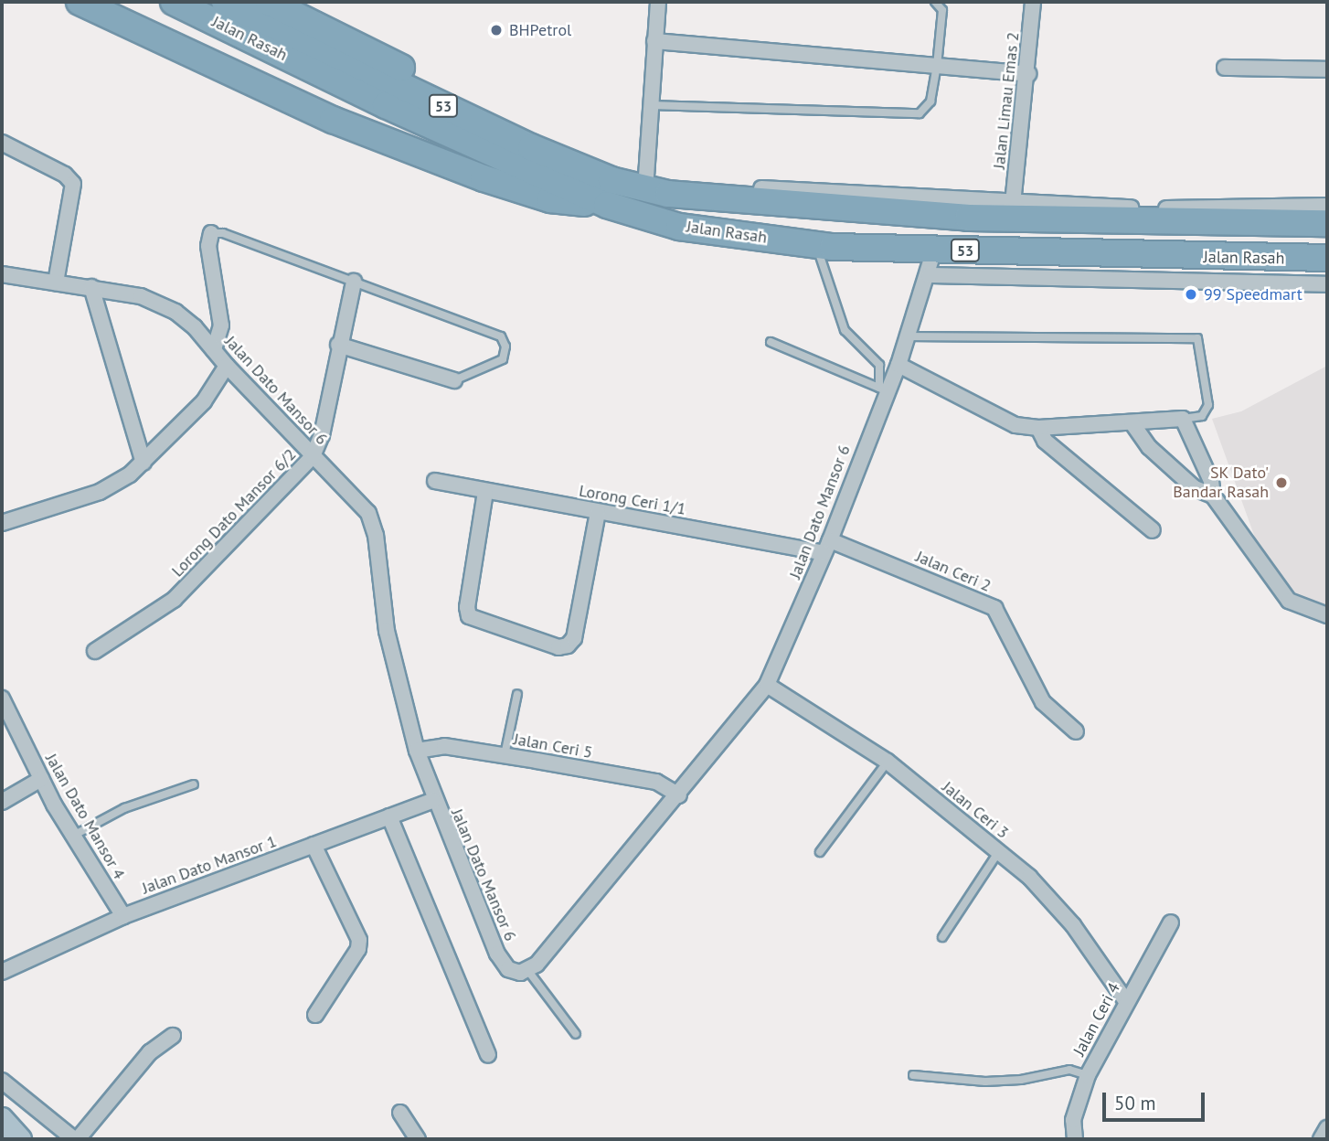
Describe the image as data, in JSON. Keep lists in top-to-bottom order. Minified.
{"streets":{"highway":["Jalan Rasah","53"],"street":["Jalan Limau Emas 2","Jalan Dato Mansor 6","Lorong Ceri 1/1","Lorong Dato Mansor 6/2","Jalan Ceri 2","Jalan Ceri 5","Jalan Ceri 3","Jalan Dato Mansor 4","Jalan Dato Mansor 1","Jalan Ceri 4"]},"crossings":[["Jalan Rasah","Jalan Dato Mansor 6"],["Jalan Dato Mansor 6","Lorong Ceri 1/1"],["Jalan Dato Mansor 6","Lorong Dato Mansor 6/2"],["Jalan Dato Mansor 6","Jalan Ceri 2"],["Jalan Dato Mansor 6","Jalan Ceri 5"],["Jalan Dato Mansor 6","Jalan Ceri 3"],["Jalan Dato Mansor 6","Jalan Dato Mansor 1"],["Lorong Ceri 1/1","Jalan Ceri 2"],["Jalan Ceri 3","Jalan Ceri 4"],["Jalan Dato Mansor 4","Jalan Dato Mansor 1"]],"places":["BHPetrol","99 Speedmart","SK Dato' Bandar Rasah"],"scale_bar":"50 m"}
